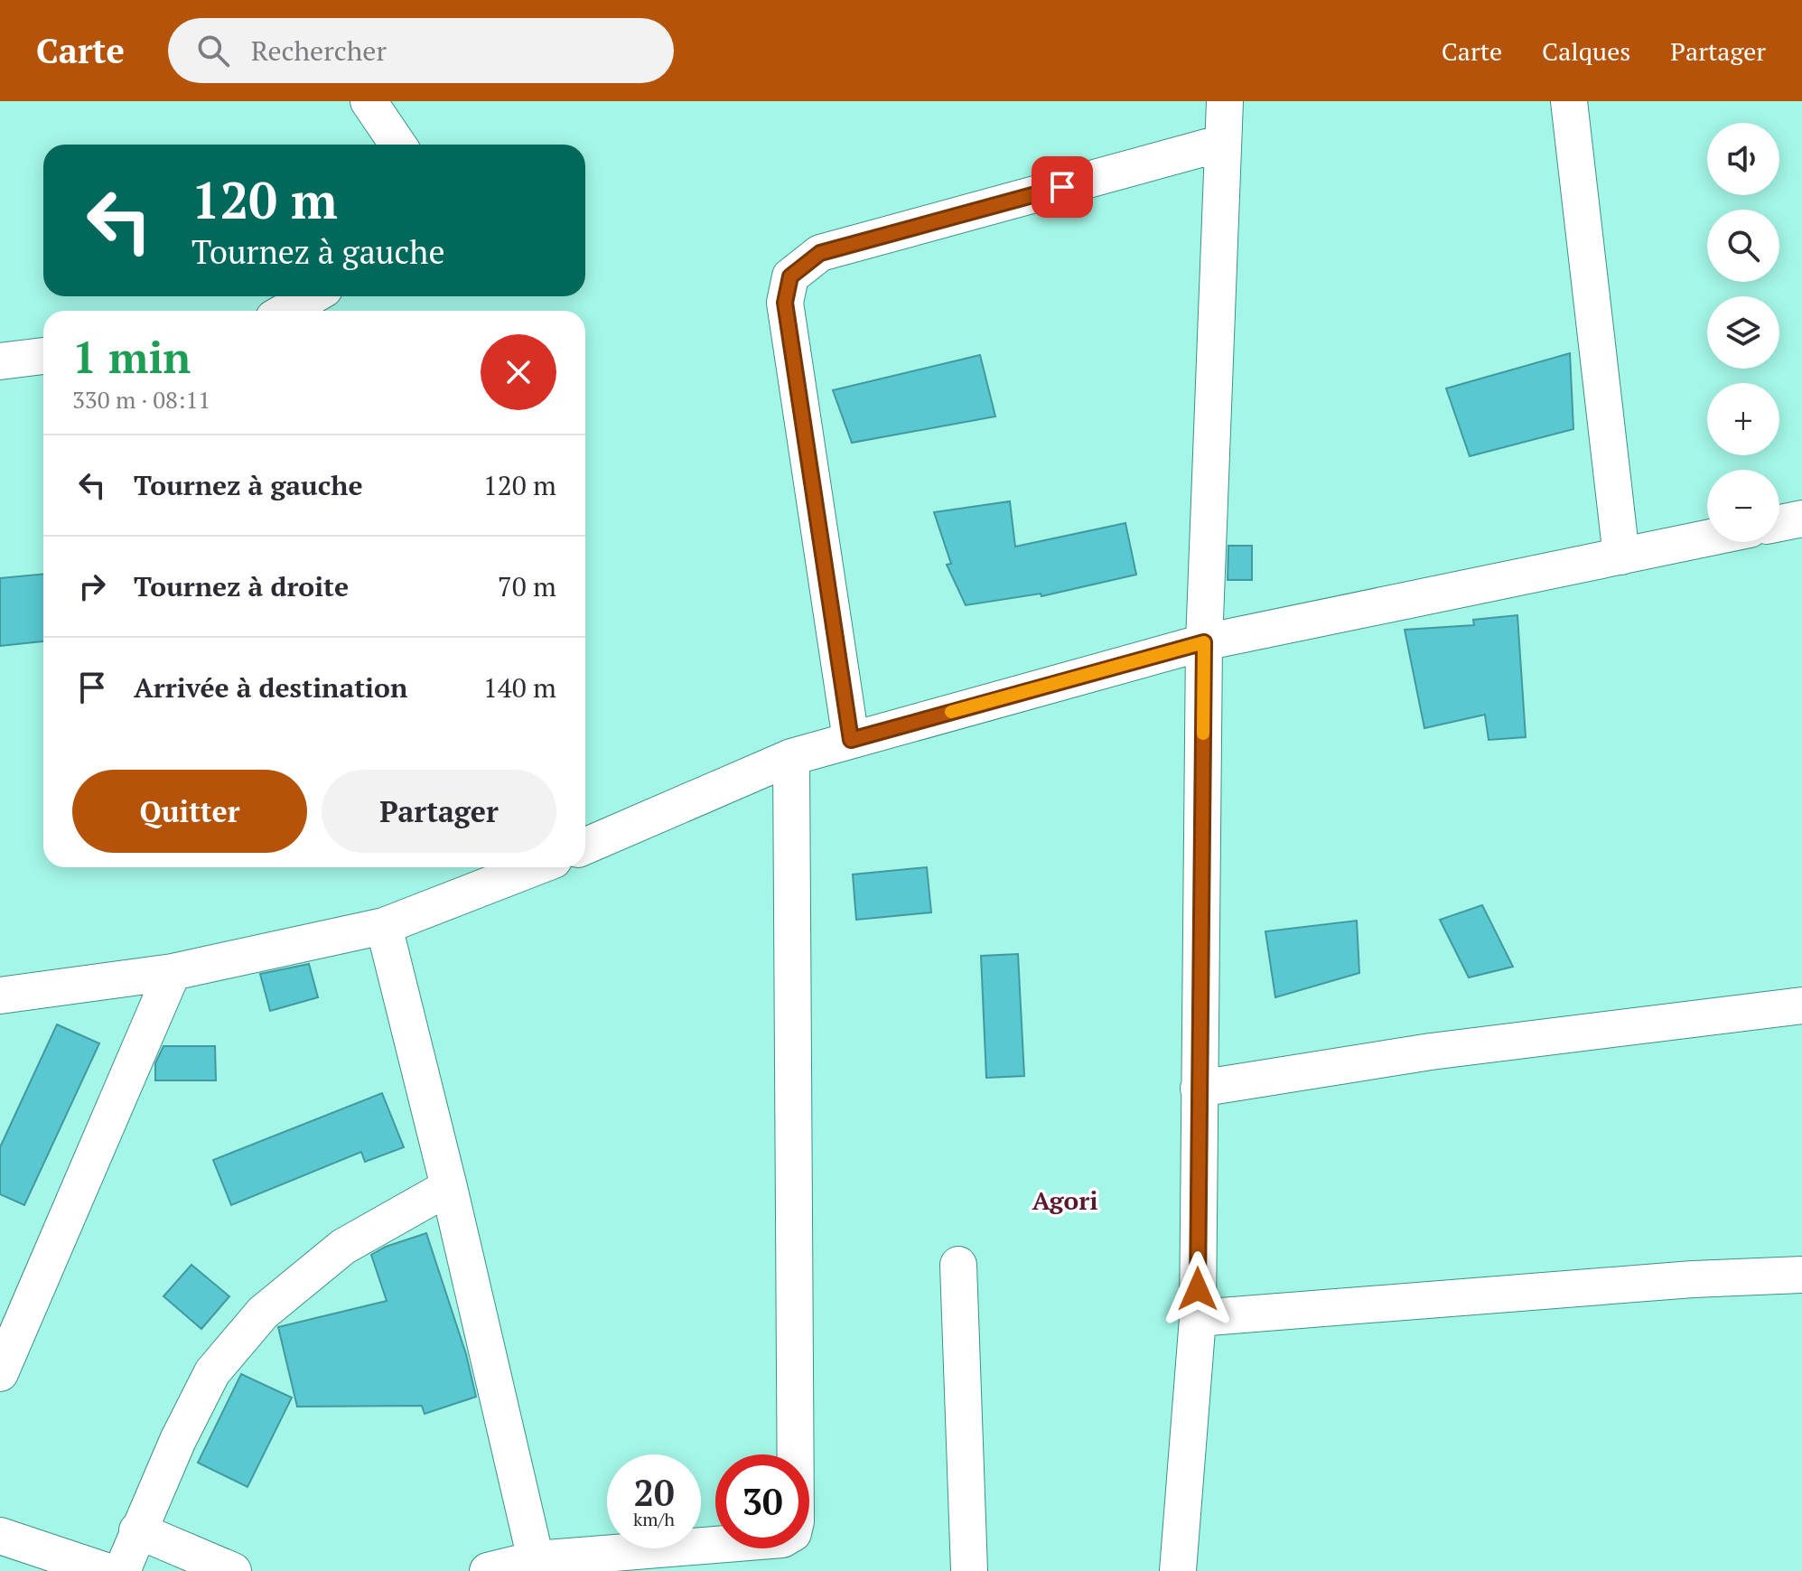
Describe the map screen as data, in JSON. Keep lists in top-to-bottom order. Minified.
{"districts":["Agori"],"page":{"header":"Carte","search":"Rechercher","nav":["Carte","Calques","Partager"],"map_buttons":["+","−"],"turn":["120 m","Tournez à gauche"],"heading":["1 min","330 m · 08:11"],"list":[{"name":"Tournez à gauche","value":"120 m"},{"name":"Tournez à droite","value":"70 m"},{"name":"Arrivée à destination","value":"140 m"}],"buttons":["Quitter","Partager"],"speed":"20 km/h","limit":"30"}}
